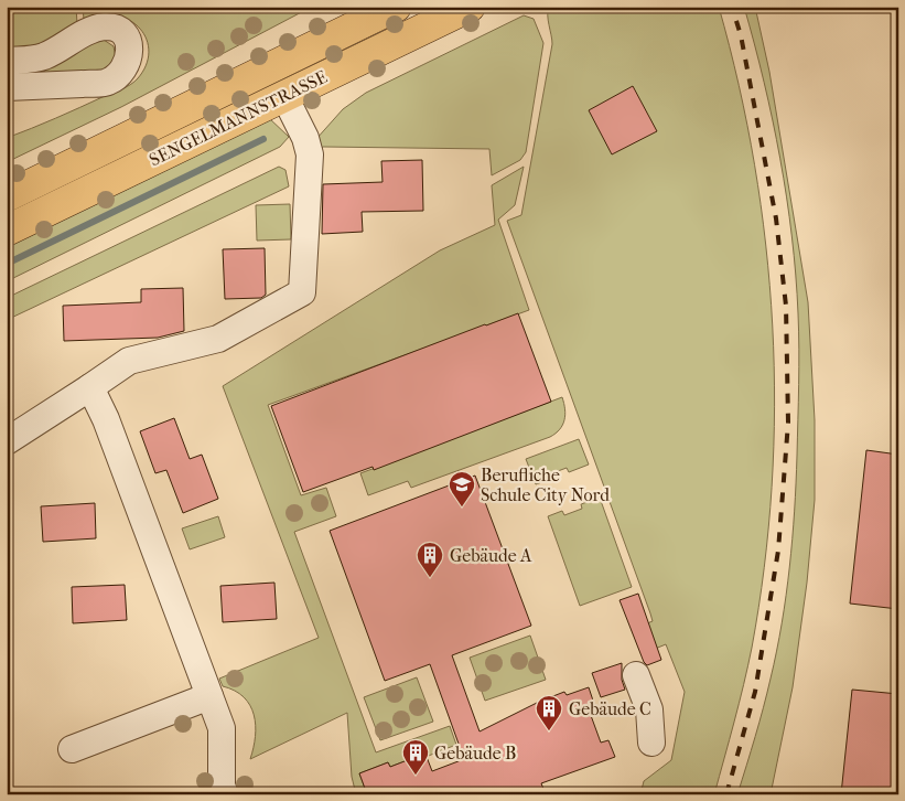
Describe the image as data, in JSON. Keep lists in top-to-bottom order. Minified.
{"streets":{"main road":["SENGELMANNSTRASSE"]},"places":{"school or university":["Berufliche Schule City Nord"],"building":["Gebäude A","Gebäude C","Gebäude B"]}}
